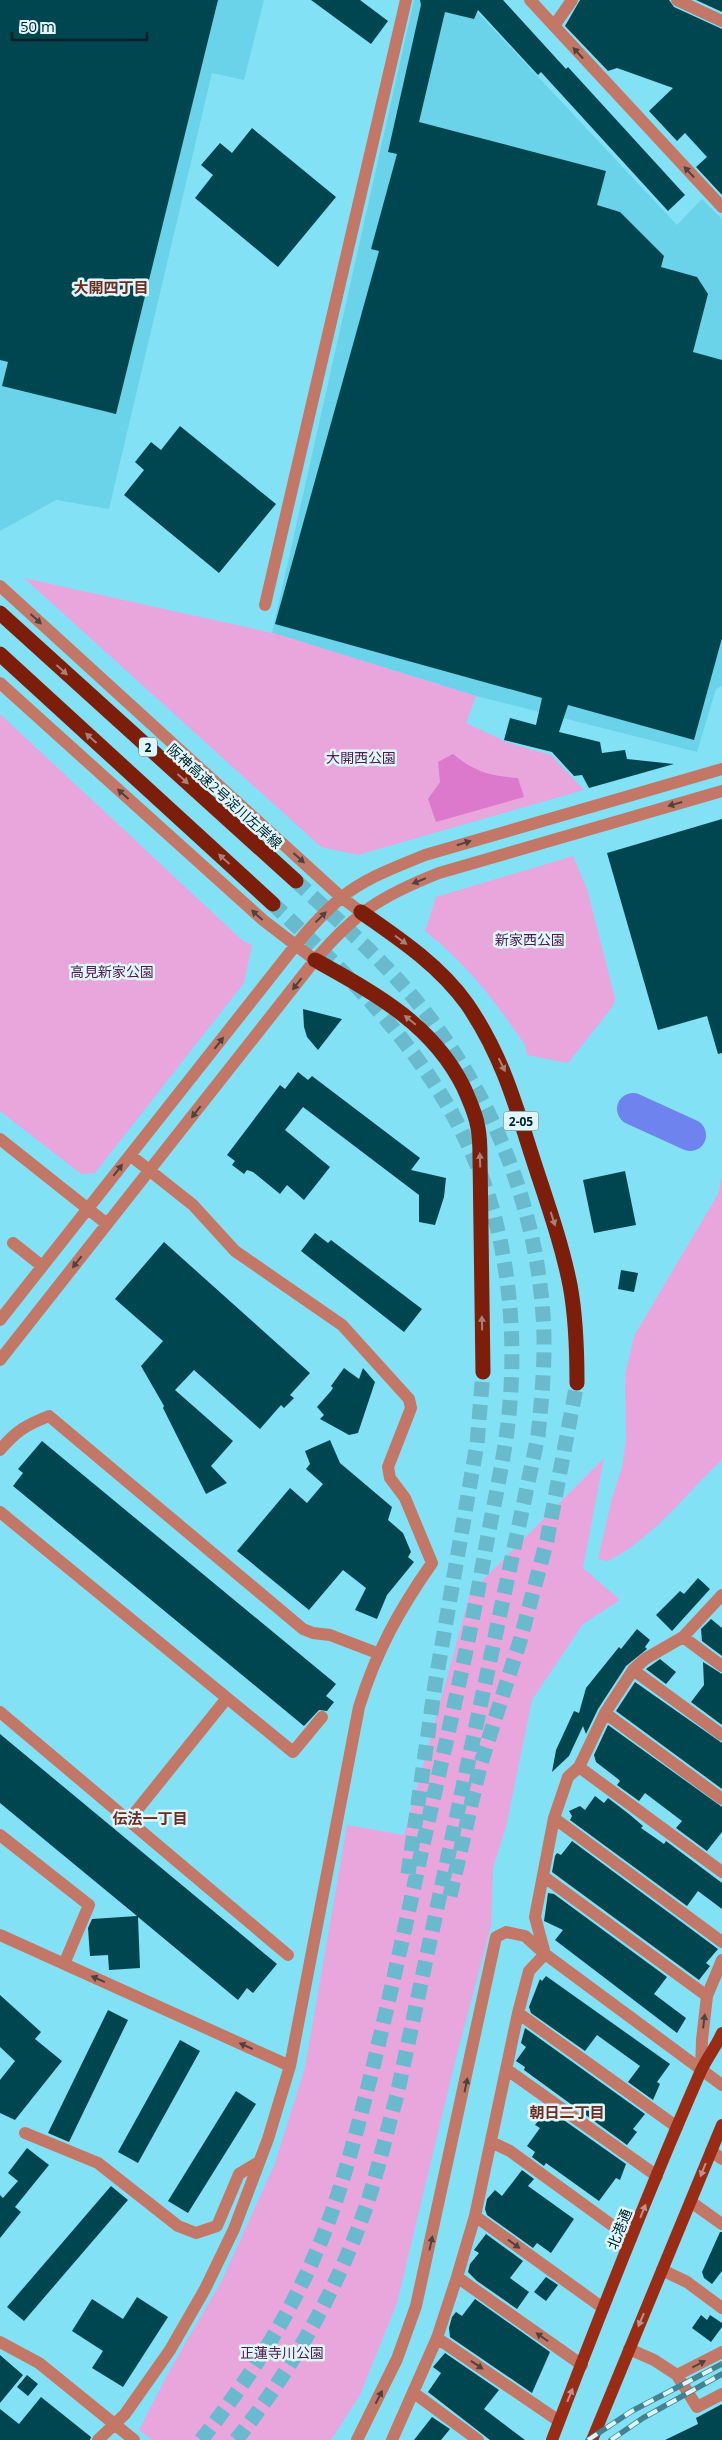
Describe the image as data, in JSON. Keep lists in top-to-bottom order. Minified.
{"streets":{"highway":["2","阪神高速2号淀川左岸線","2-05"],"main road":["北港通"]},"districts":["大開四丁目","伝法一丁目","朝日二丁目"],"parks":["大開西公園","新家西公園","高見新家公園","正蓮寺川公園"],"scale_bar":"50 m"}
